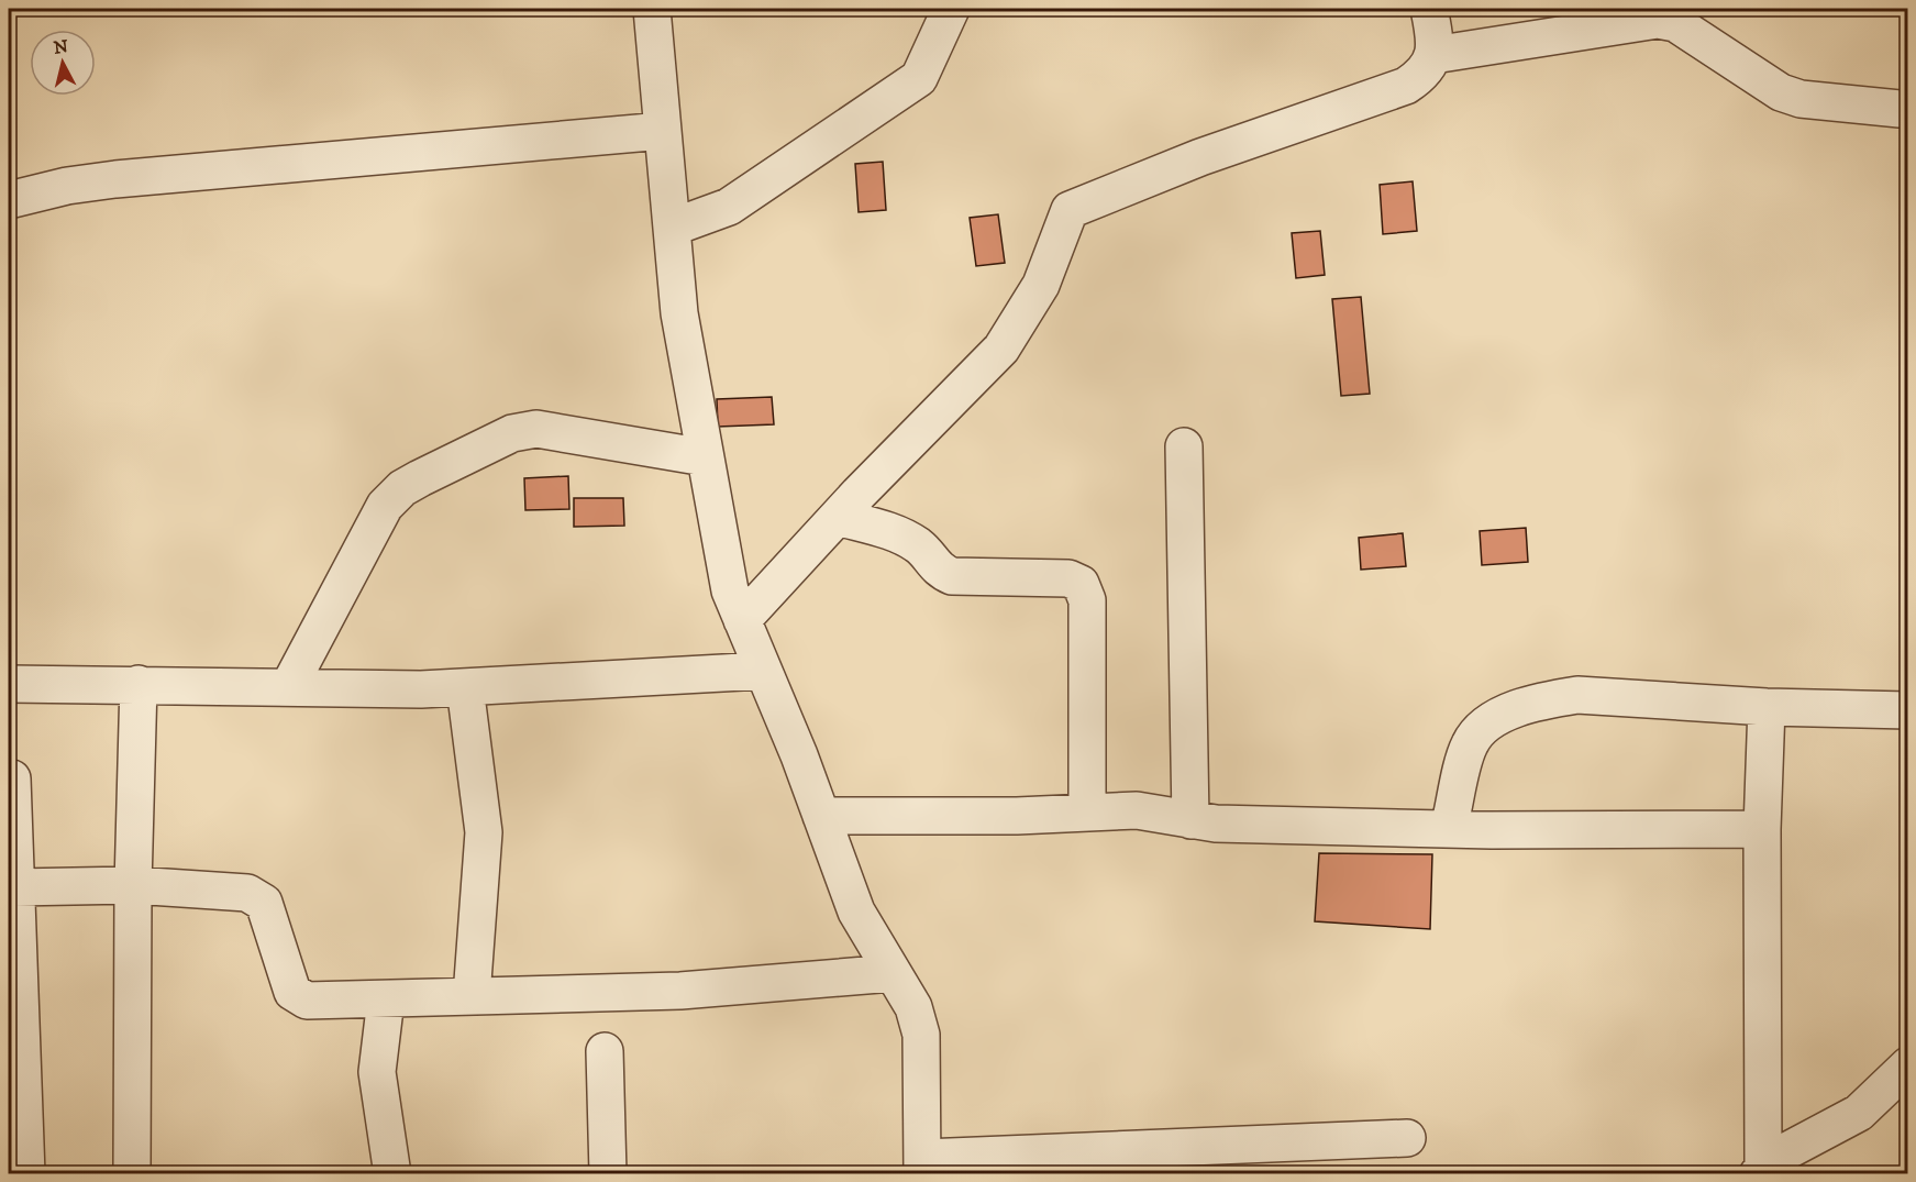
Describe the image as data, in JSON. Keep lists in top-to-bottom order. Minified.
{"north":"top"}
